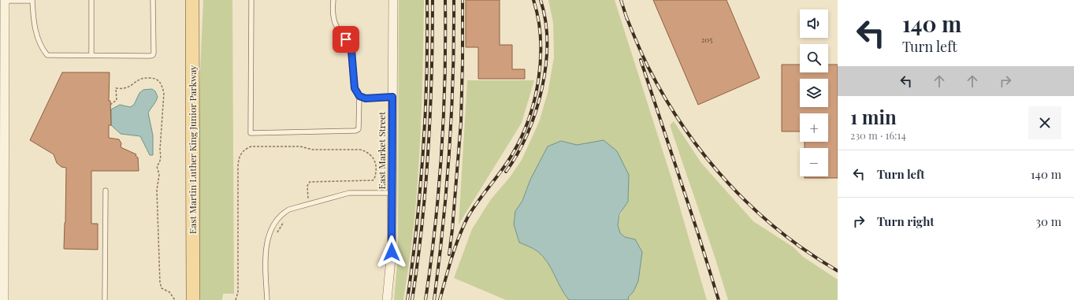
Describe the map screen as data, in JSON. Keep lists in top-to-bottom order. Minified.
{"streets":{"main road":["East Martin Luther King Junior Parkway"],"street":["East Market Street"]},"house_numbers":["205"],"page":{"turn":["140 m","Turn left"],"map_buttons":["+","−"],"heading":["1 min","230 m · 16:14"],"list":[{"name":"Turn left","value":"140 m"},{"name":"Turn right","value":"30 m"}]}}
